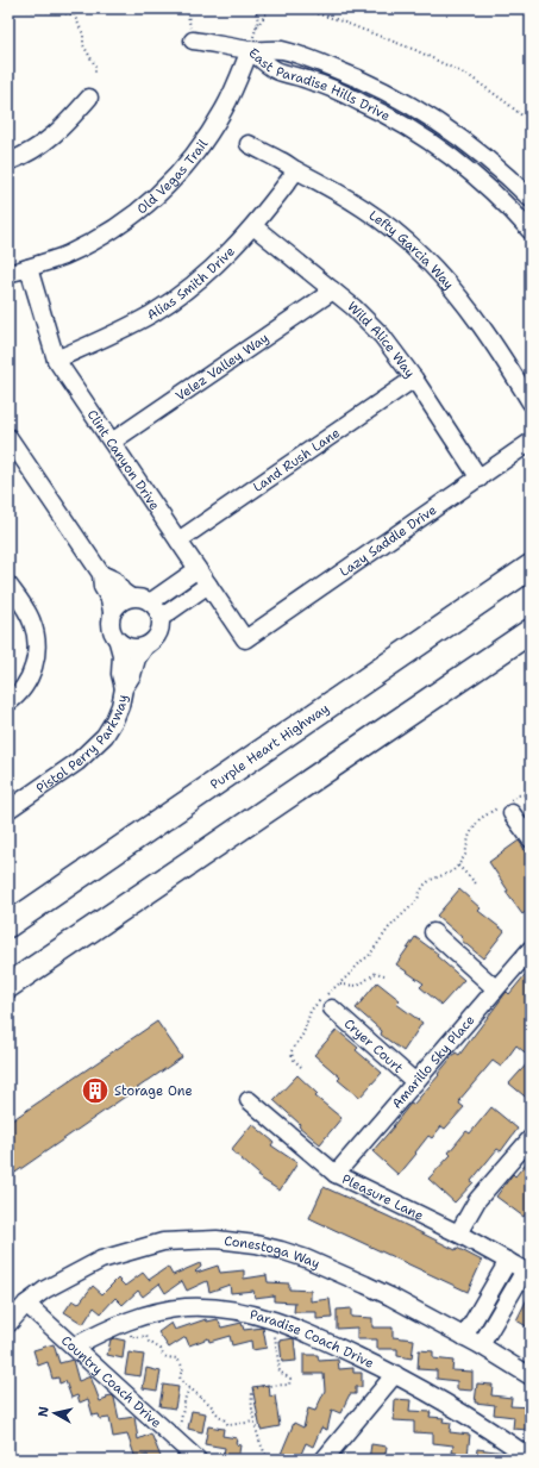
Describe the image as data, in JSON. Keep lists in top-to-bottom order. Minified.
{"streets":{"highway":["Purple Heart Highway"],"street":["East Paradise Hills Drive","Old Vegas Trail","Lefty Garcia Way","Alias Smith Drive","Wild Alice Way","Velez Valley Way","Clint Canyon Drive","Land Rush Lane","Lazy Saddle Drive","Pistol Perry Parkway","Cryer Court","Amarillo Sky Place","Pleasure Lane","Conestoga Way","Paradise Coach Drive","Country Coach Drive"]},"crossings":[["East Paradise Hills Drive","Old Vegas Trail"],["Old Vegas Trail","Clint Canyon Drive"],["Lefty Garcia Way","Alias Smith Drive"],["Alias Smith Drive","Wild Alice Way"],["Alias Smith Drive","Clint Canyon Drive"],["Wild Alice Way","Velez Valley Way"],["Wild Alice Way","Land Rush Lane"],["Wild Alice Way","Lazy Saddle Drive"],["Velez Valley Way","Clint Canyon Drive"],["Clint Canyon Drive","Land Rush Lane"],["Clint Canyon Drive","Lazy Saddle Drive"],["Cryer Court","Amarillo Sky Place"],["Amarillo Sky Place","Pleasure Lane"],["Conestoga Way","Country Coach Drive"],["Paradise Coach Drive","Country Coach Drive"]],"places":{"building":["Storage One"]},"north":"left"}
